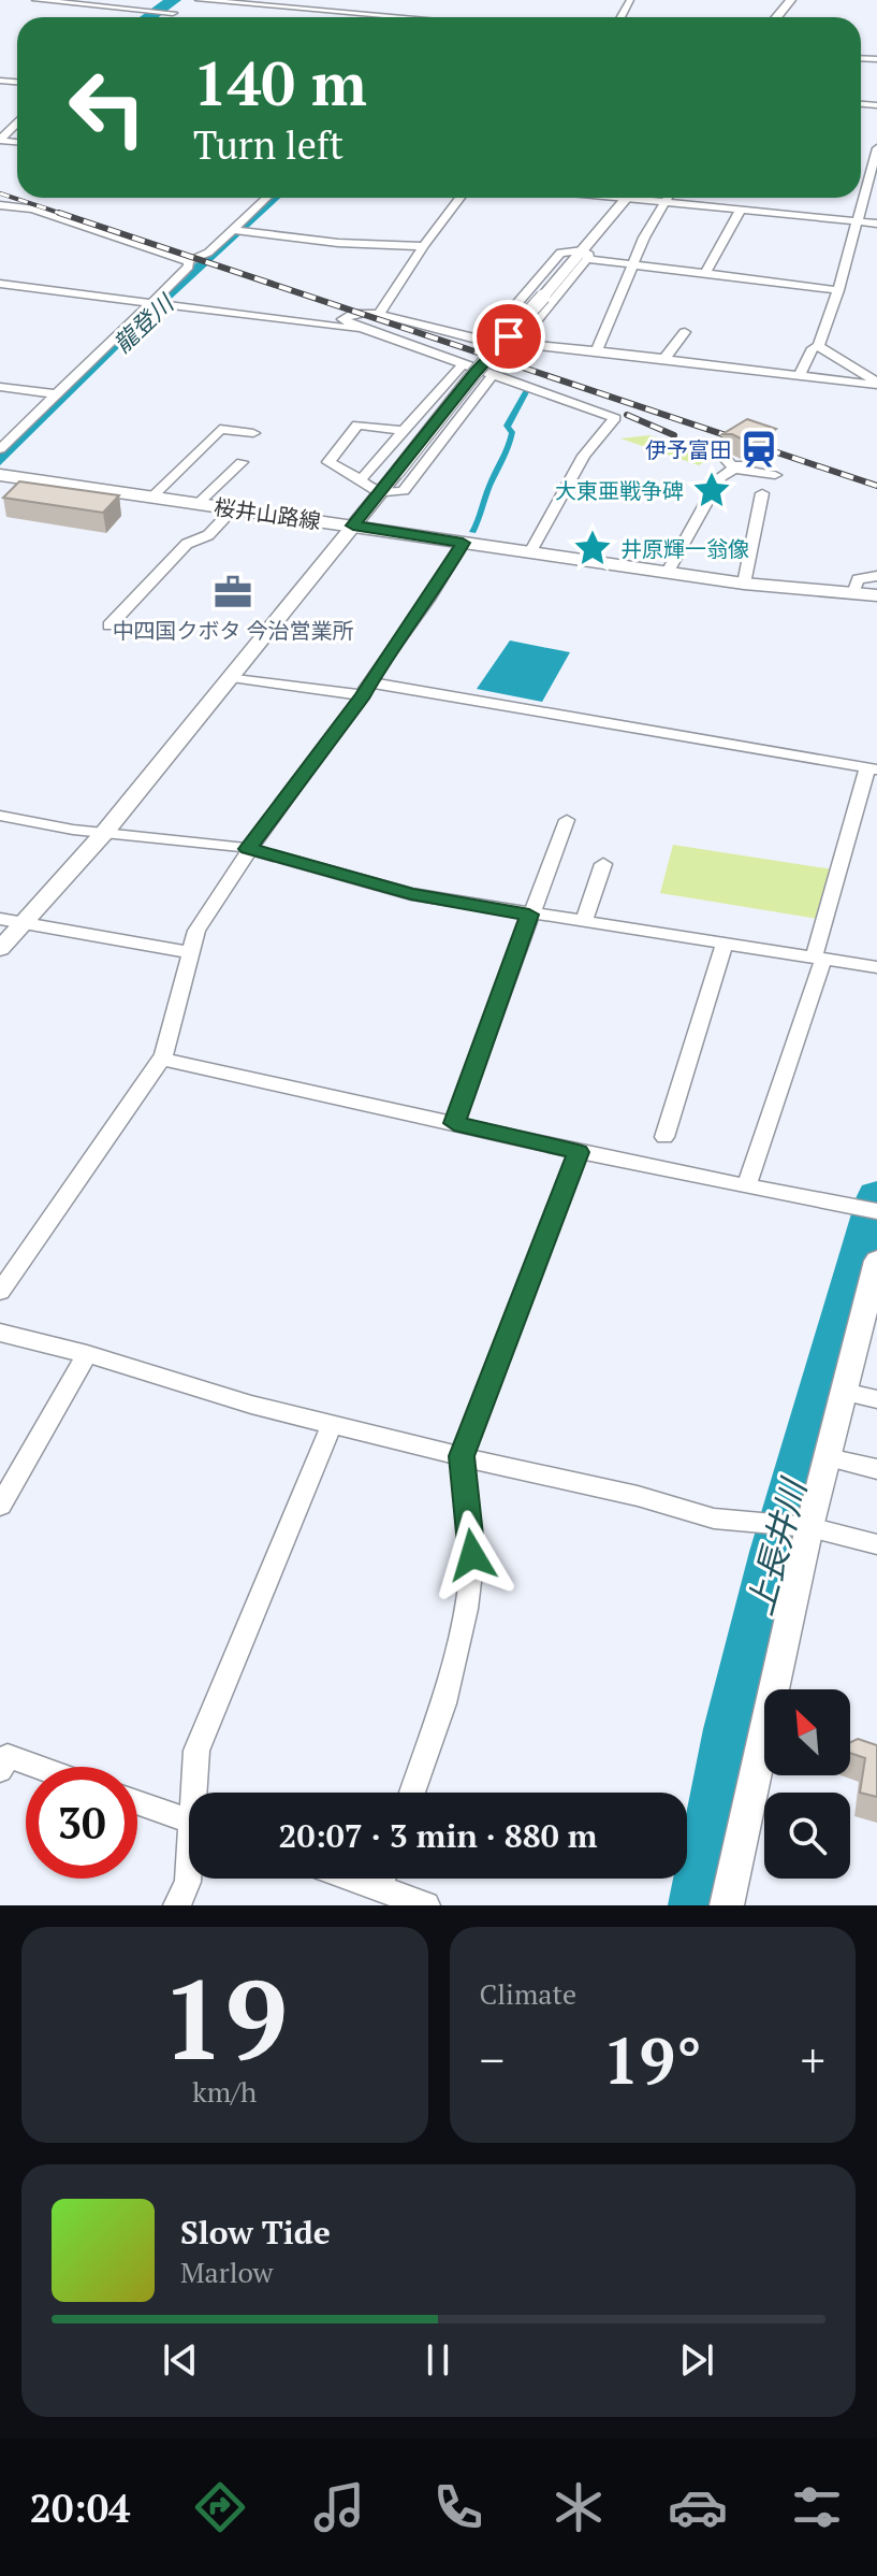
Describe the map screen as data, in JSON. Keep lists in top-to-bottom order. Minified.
{"streets":{"main road":["桜井山路線"]},"water":["龍登川","上長井川"],"places":{"station":["伊予富田"],"place":["大東亜戦争碑","井原輝一翁像"],"office":["中四国クボタ 今治営業所"]},"north":"top left","page":{"turn":["140 m","Turn left"],"limit":"30","trip":"20:07 · 3 min · 880 m","tile":[["19","km/h"],"Climate"],"heat":["−","19°","+"],"song":["Slow Tide","Marlow"],"tabs":"20:04"}}
